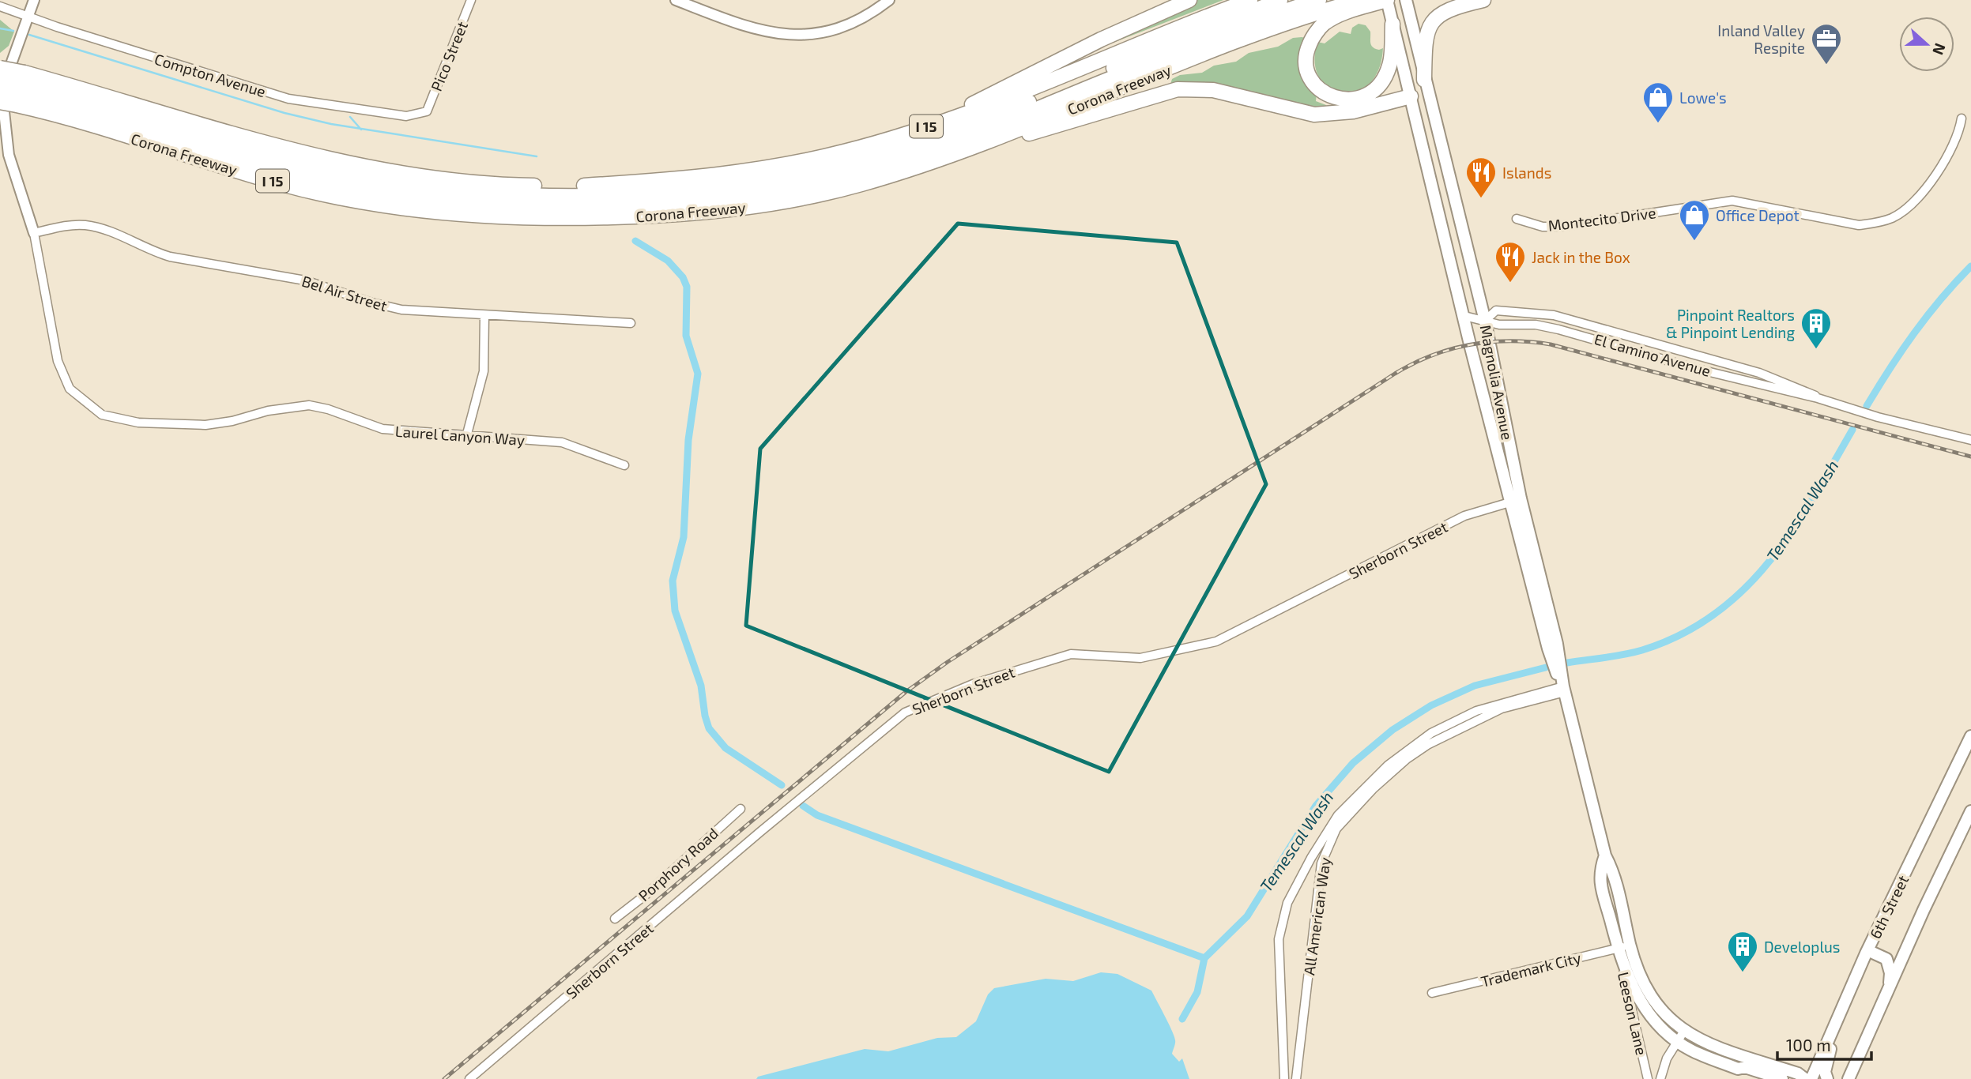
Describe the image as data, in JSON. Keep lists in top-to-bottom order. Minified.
{"streets":{"highway":["Corona Freeway","I 15"],"main road":["Magnolia Avenue","6th Street"],"street":["Pico Street","Compton Avenue","Montecito Drive","Bel Air Street","El Camino Avenue","Laurel Canyon Way","Sherborn Street","Porphory Road","All American Way","Trademark City","Leeson Lane"]},"crossings":[["Pico Street","Compton Avenue"],["Bel Air Street","Laurel Canyon Way"],["El Camino Avenue","Magnolia Avenue"],["Magnolia Avenue","Sherborn Street"],["Magnolia Avenue","All American Way"],["Magnolia Avenue","Trademark City"],["Magnolia Avenue","Leeson Lane"],["Trademark City","Leeson Lane"]],"water":["Temescal Wash"],"places":{"office":["Inland Valley Respite"],"shop":["Lowe's","Office Depot"],"restaurant":["Islands","Jack in the Box"],"building":["Pinpoint Realtors & Pinpoint Lending","Developlus"]},"scale_bar":"100 m","north":"right"}
